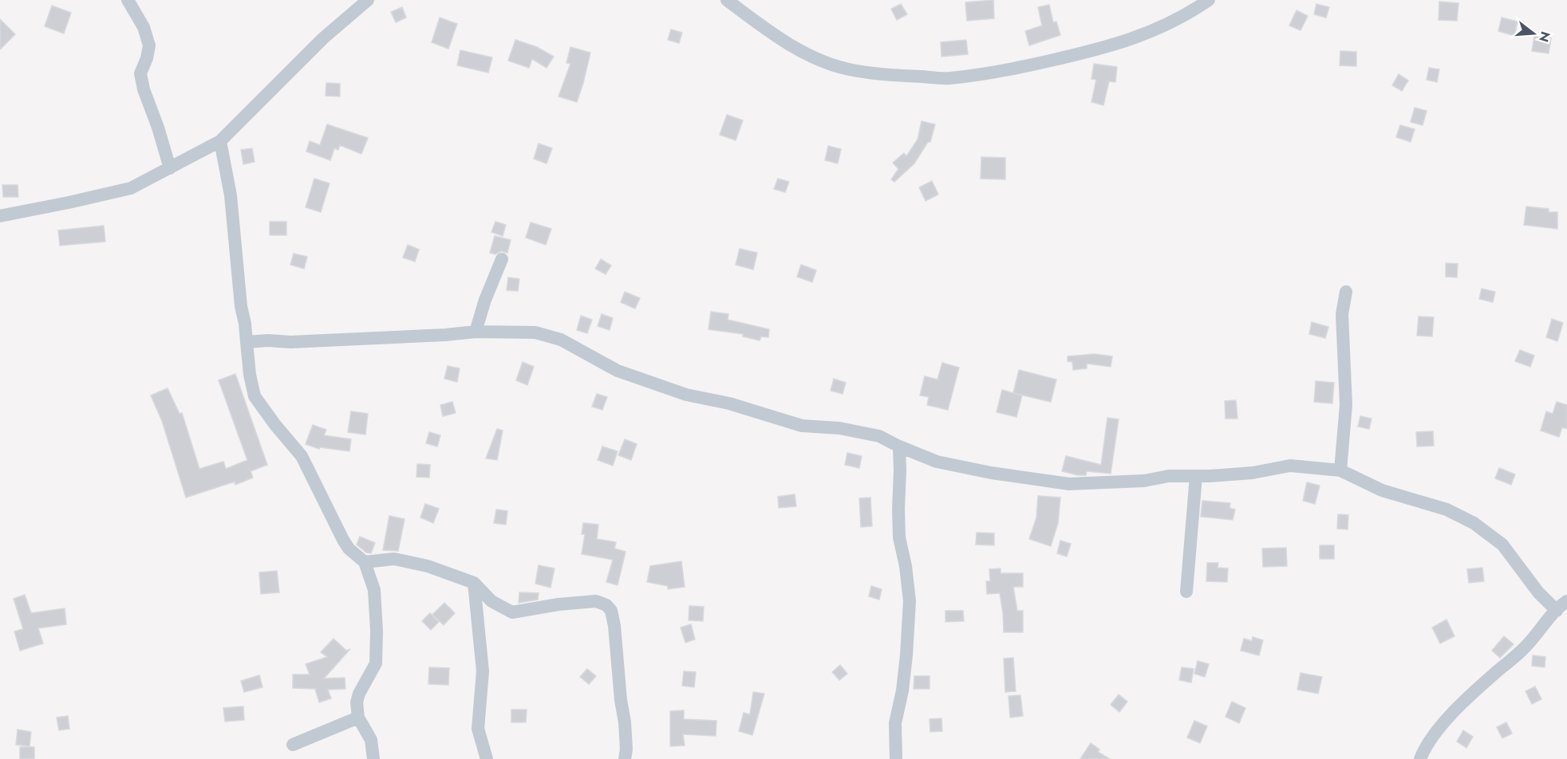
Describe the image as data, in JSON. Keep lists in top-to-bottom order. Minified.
{"north":"right"}
